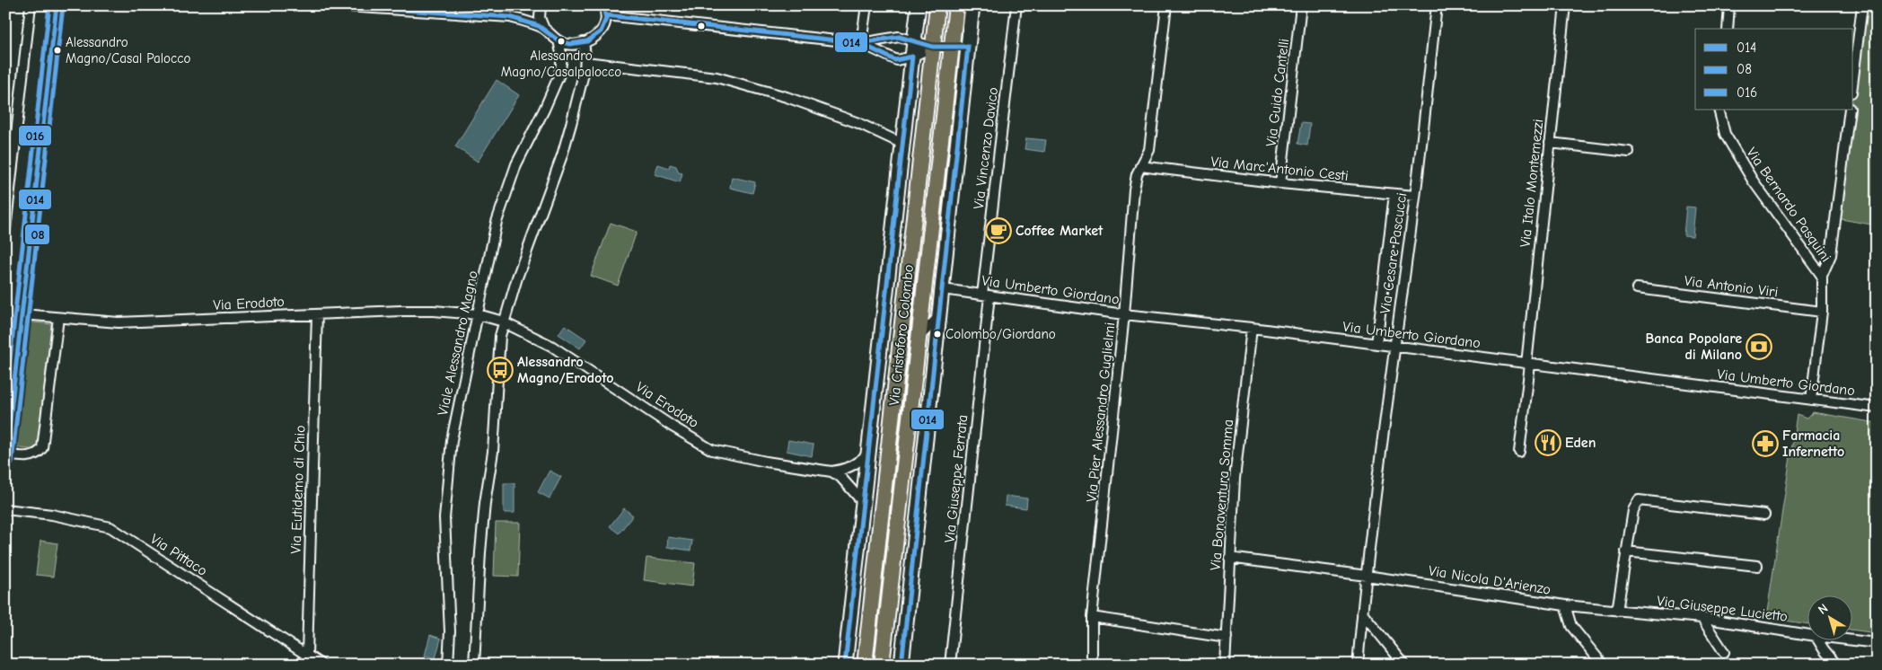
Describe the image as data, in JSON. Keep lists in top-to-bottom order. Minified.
{"streets":{"main road":["Via Cristoforo Colombo"],"street":["Via Guido Cantelli","Via Vincenzo Davico","Via Marc'Antonio Cesti","Via Italo Montemezzi","Via Bernardo Pasquini","Via Cesare Pascucci","Via Antonio Viri","Via Umberto Giordano","Via Erodoto","Viale Alessandro Magno","Via Pier Alessandro Guglielmi","Via Giuseppe Ferrata","Via Eutidemo di Chio","Via Bonaventura Somma","Via Pittaco","Via Nicola D'Arienzo","Via Giuseppe Lucietto"]},"crossings":[["Via Guido Cantelli","Via Marc'Antonio Cesti"],["Via Vincenzo Davico","Via Umberto Giordano"],["Via Vincenzo Davico","Via Giuseppe Ferrata"],["Via Marc'Antonio Cesti","Via Cesare Pascucci"],["Via Marc'Antonio Cesti","Via Pier Alessandro Guglielmi"],["Via Italo Montemezzi","Via Umberto Giordano"],["Via Bernardo Pasquini","Via Antonio Viri"],["Via Bernardo Pasquini","Via Umberto Giordano"],["Via Cesare Pascucci","Via Umberto Giordano"],["Via Cesare Pascucci","Via Nicola D'Arienzo"],["Via Umberto Giordano","Via Pier Alessandro Guglielmi"],["Via Umberto Giordano","Via Giuseppe Ferrata"],["Via Umberto Giordano","Via Bonaventura Somma"],["Via Erodoto","Viale Alessandro Magno"],["Via Erodoto","Via Eutidemo di Chio"],["Via Eutidemo di Chio","Via Pittaco"],["Via Bonaventura Somma","Via Nicola D'Arienzo"],["Via Nicola D'Arienzo","Via Giuseppe Lucietto"]],"places":{"other":["Alessandro Magno/Casalpalocco","Alessandro Magno/Casal Palocco","Colombo/Giordano"],"cafe":["Coffee Market"],"bank":["Banca Popolare di Milano"],"bus stop":["Alessandro Magno/Erodoto"],"restaurant":["Eden"],"pharmacy":["Farmacia Infernetto"]},"lines":["transit line 014","transit line 016","transit line 08"],"legend":["014","08","016"],"north":"top left"}
